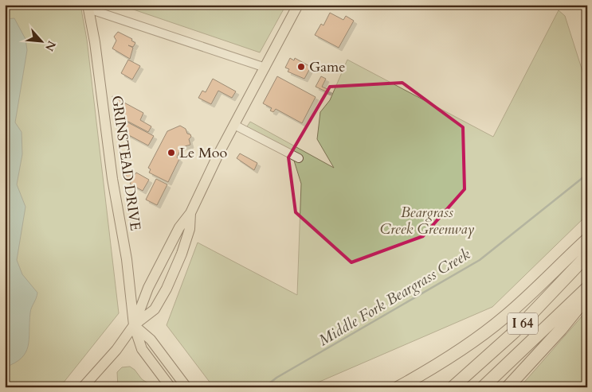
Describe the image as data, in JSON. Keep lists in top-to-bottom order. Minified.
{"streets":{"highway":["I 64"],"main road":["GRINSTEAD DRIVE"]},"water":["Middle Fork Beargrass Creek"],"parks":["Beargrass Creek Greenway"],"places":["Game","Le Moo"],"north":"bottom right"}
